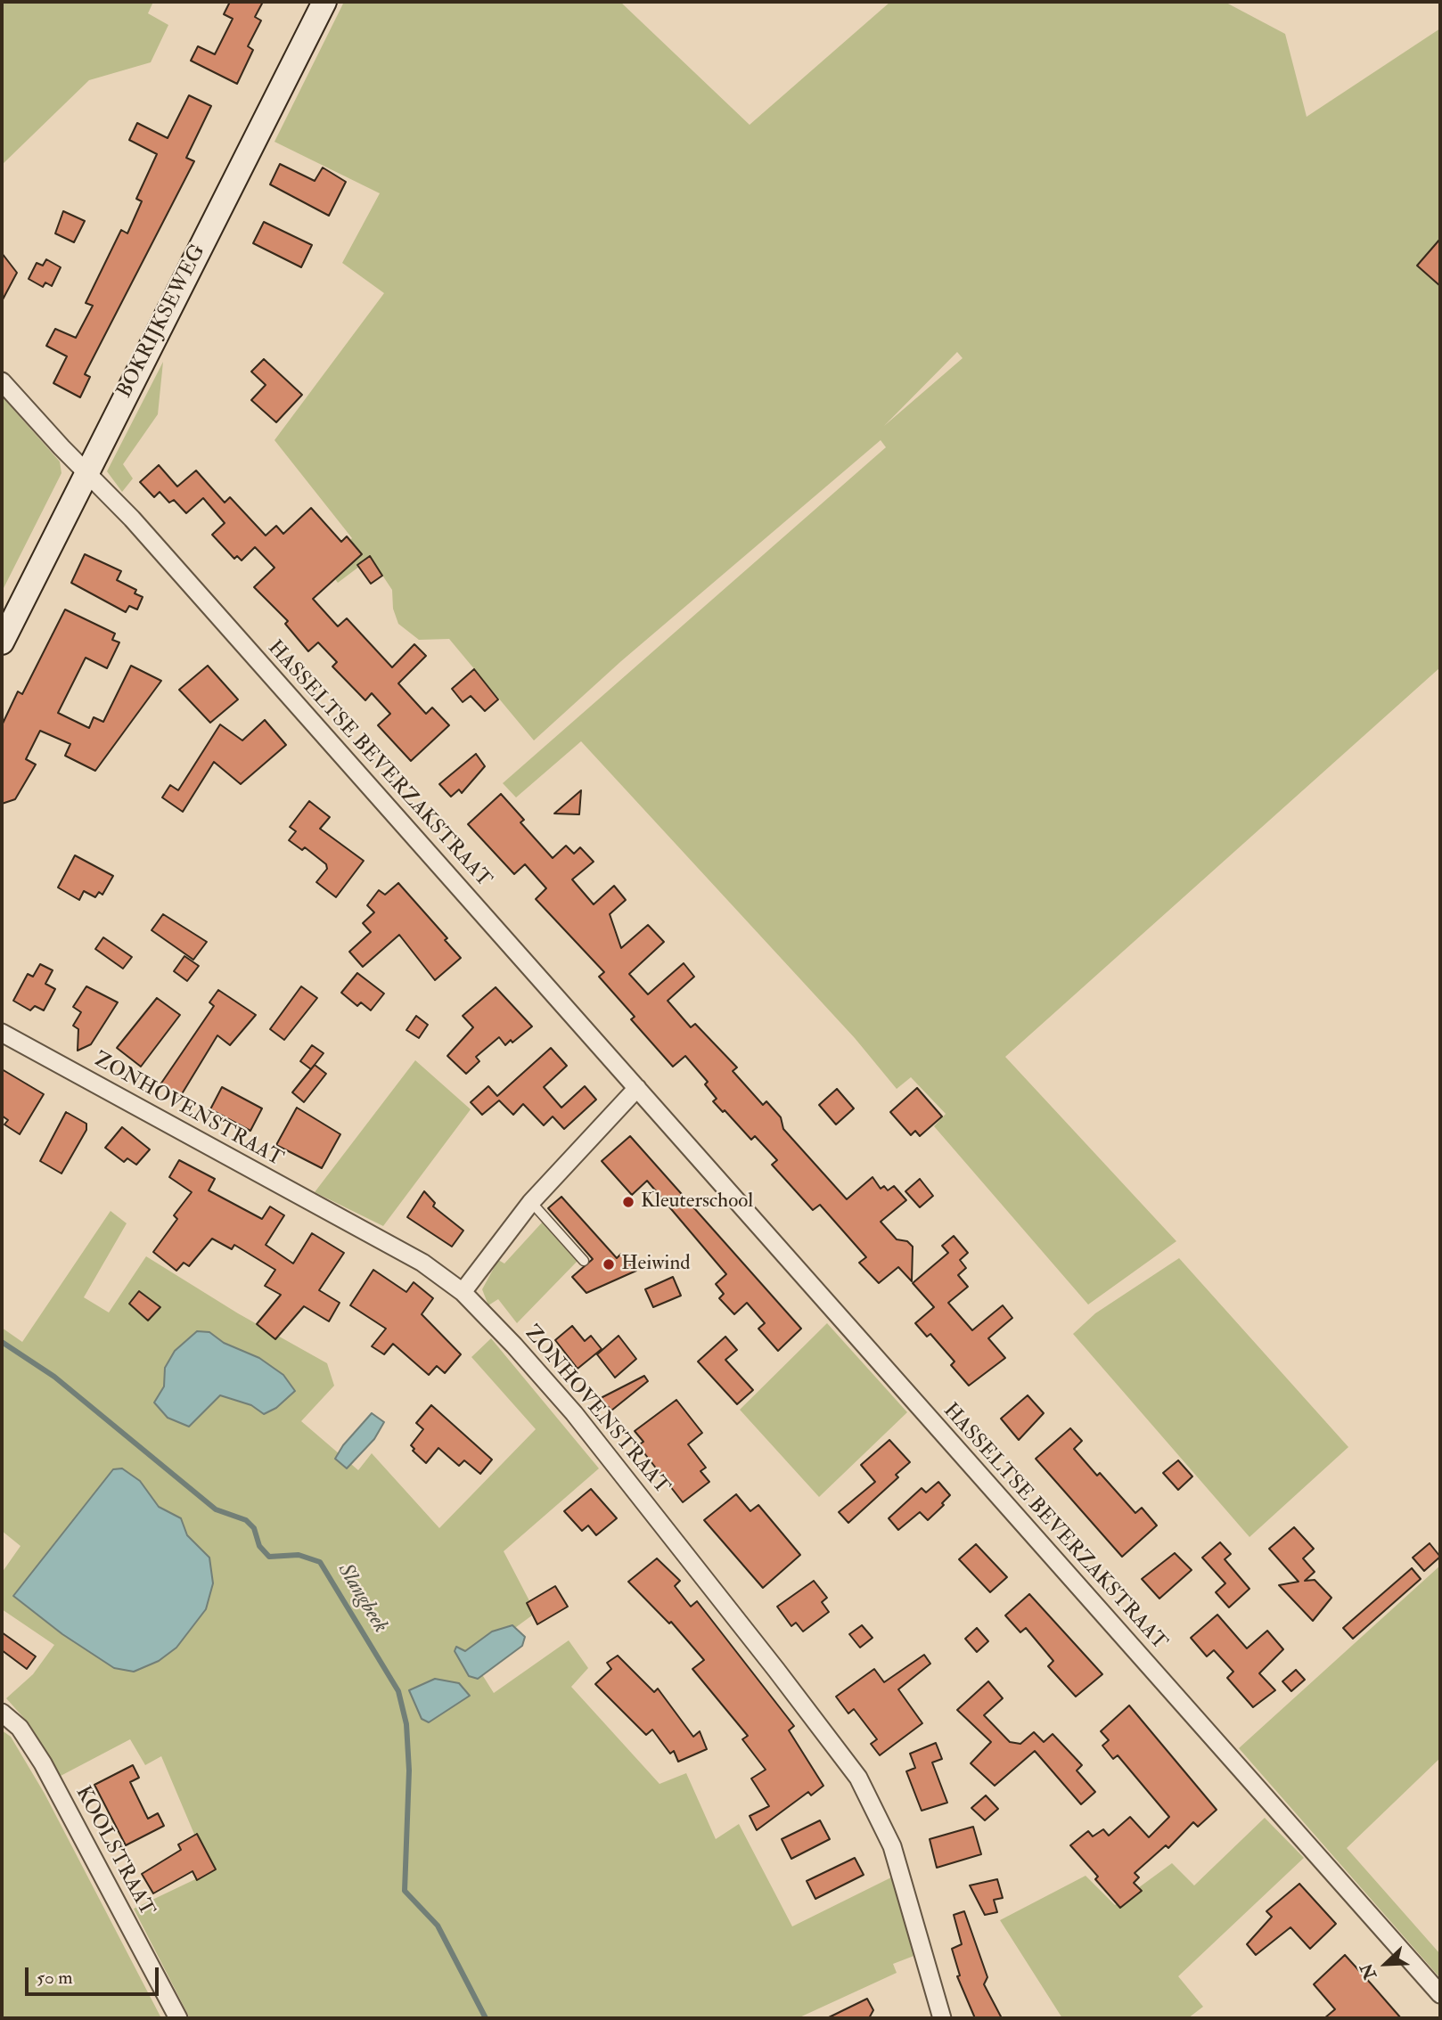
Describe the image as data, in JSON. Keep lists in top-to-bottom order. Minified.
{"streets":{"street":["BOKRIJKSEWEG","HASSELTSE BEVERZAKSTRAAT","ZONHOVENSTRAAT","KOOLSTRAAT"]},"crossings":[["BOKRIJKSEWEG","HASSELTSE BEVERZAKSTRAAT"]],"water":["Slangbeek"],"places":["Kleuterschool","Heiwind"],"scale_bar":"50 m","north":"bottom left"}
